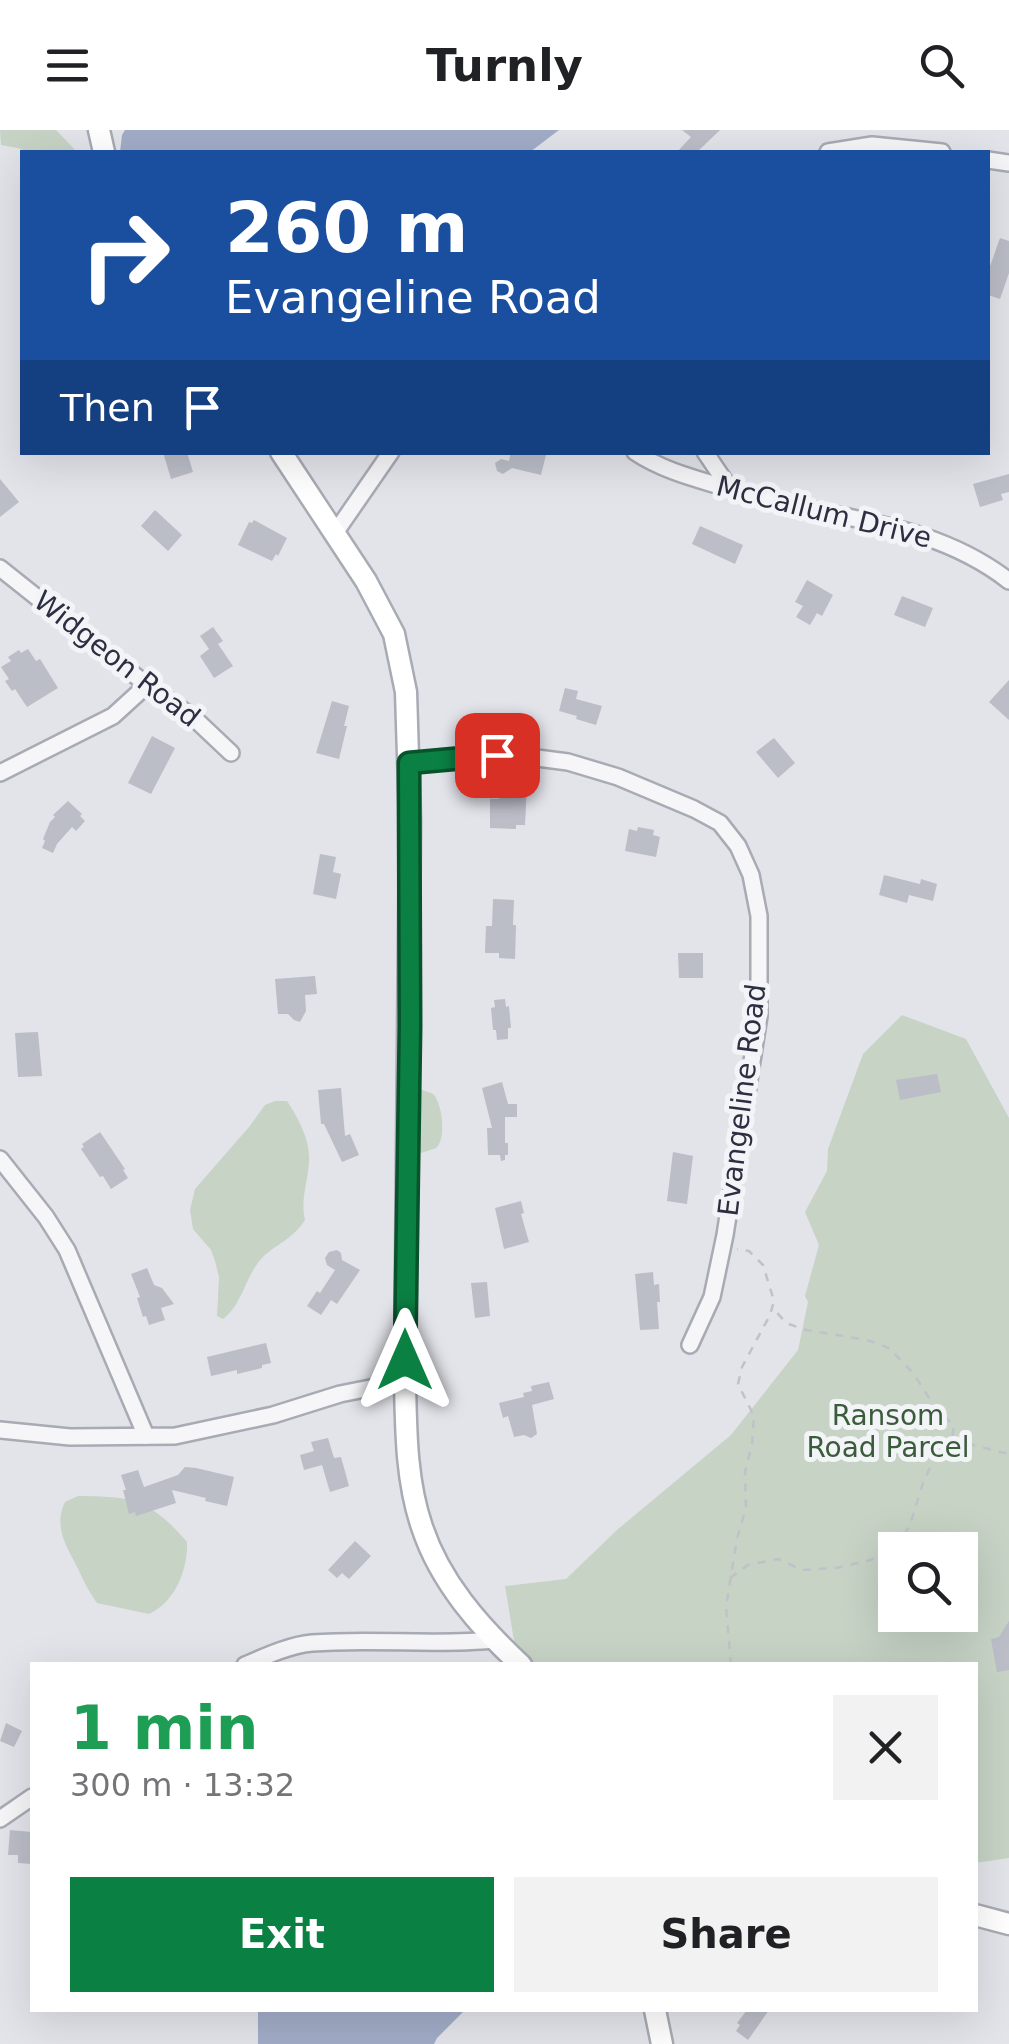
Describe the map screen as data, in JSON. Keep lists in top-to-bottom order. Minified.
{"streets":{"street":["McCallum Drive","Widgeon Road","Evangeline Road"]},"parks":["Ransom Road Parcel"],"page":{"header":"Turnly","turn":["260 m","Evangeline Road"],"then":"Then","heading":["1 min","300 m · 13:32"],"buttons":["Exit","Share"]}}
